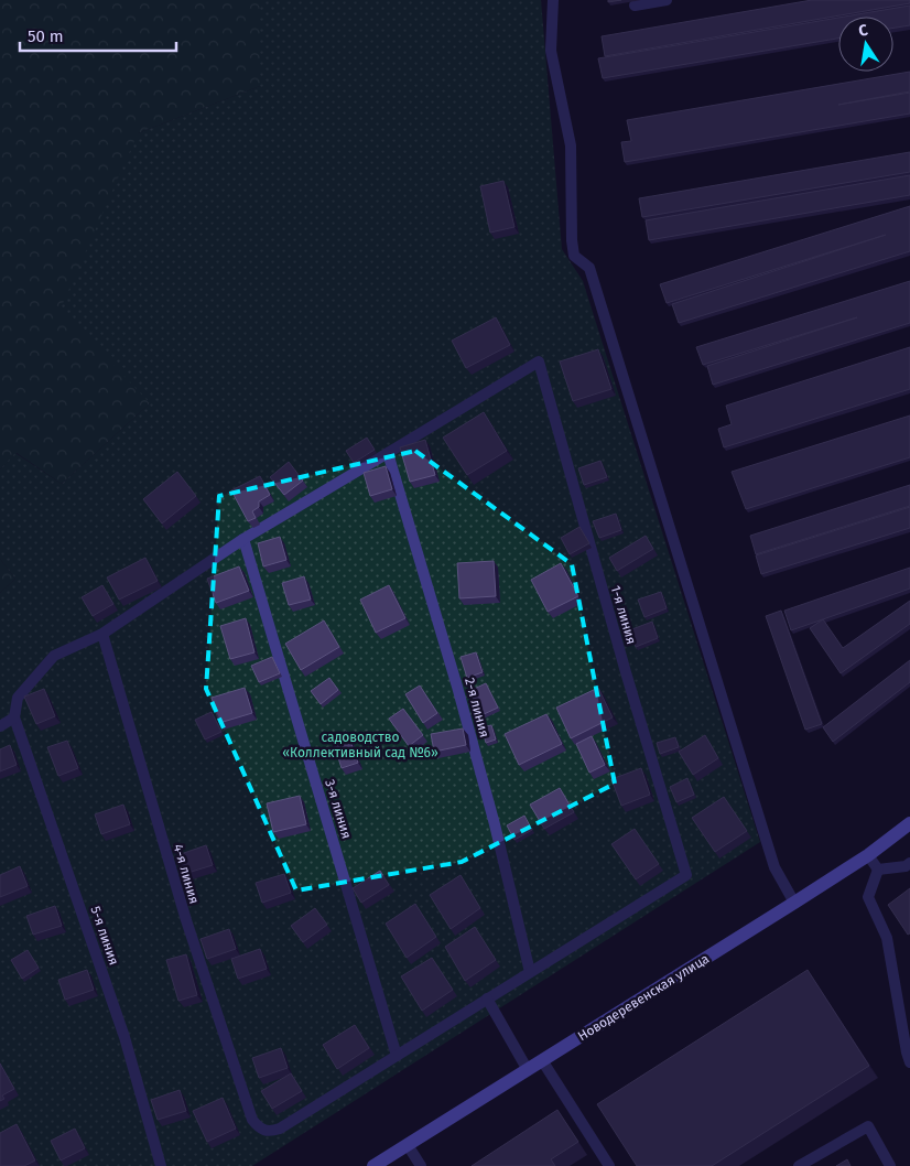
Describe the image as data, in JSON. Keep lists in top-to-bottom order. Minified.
{"streets":{"main road":["Новодеревенская улица"],"lane":["1-я линия","2-я линия","3-я линия","4-я линия","5-я линия"]},"crossings":[["1-я линия","2-я линия"],["3-я линия","4-я линия"]],"parks":["садоводство «Коллективный сад №6»"],"scale_bar":"50 m","north":"top"}
